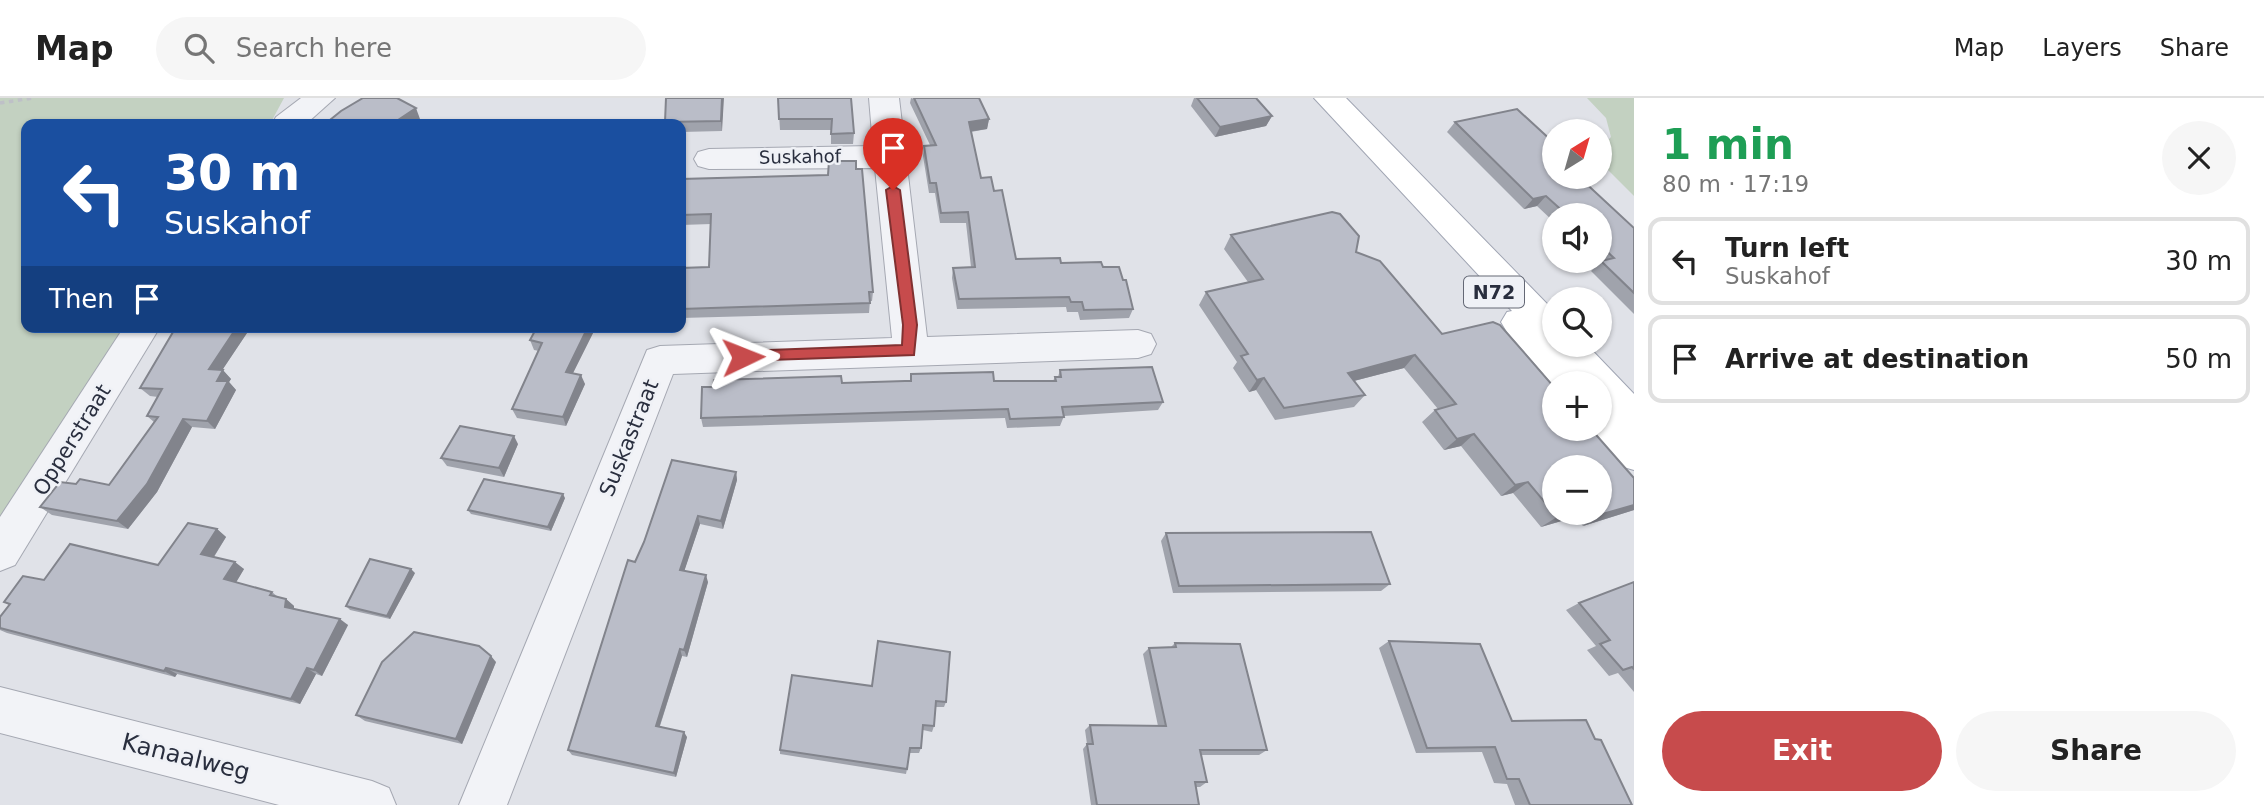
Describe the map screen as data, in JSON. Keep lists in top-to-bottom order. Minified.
{"streets":{"main road":["N72"],"street":["Suskahof","Suskastraat","Opperstraat","Kanaalweg"]},"north":"top right","page":{"header":"Map","search":"Search here","nav":["Map","Layers","Share"],"heading":["1 min","80 m · 17:19"],"map_buttons":["+","−"],"turn":["30 m","Suskahof"],"list":[{"name":"Turn left","note":"Suskahof","value":"30 m"},{"name":"Arrive at destination","value":"50 m"}],"then":"Then","buttons":["Exit","Share"]}}
